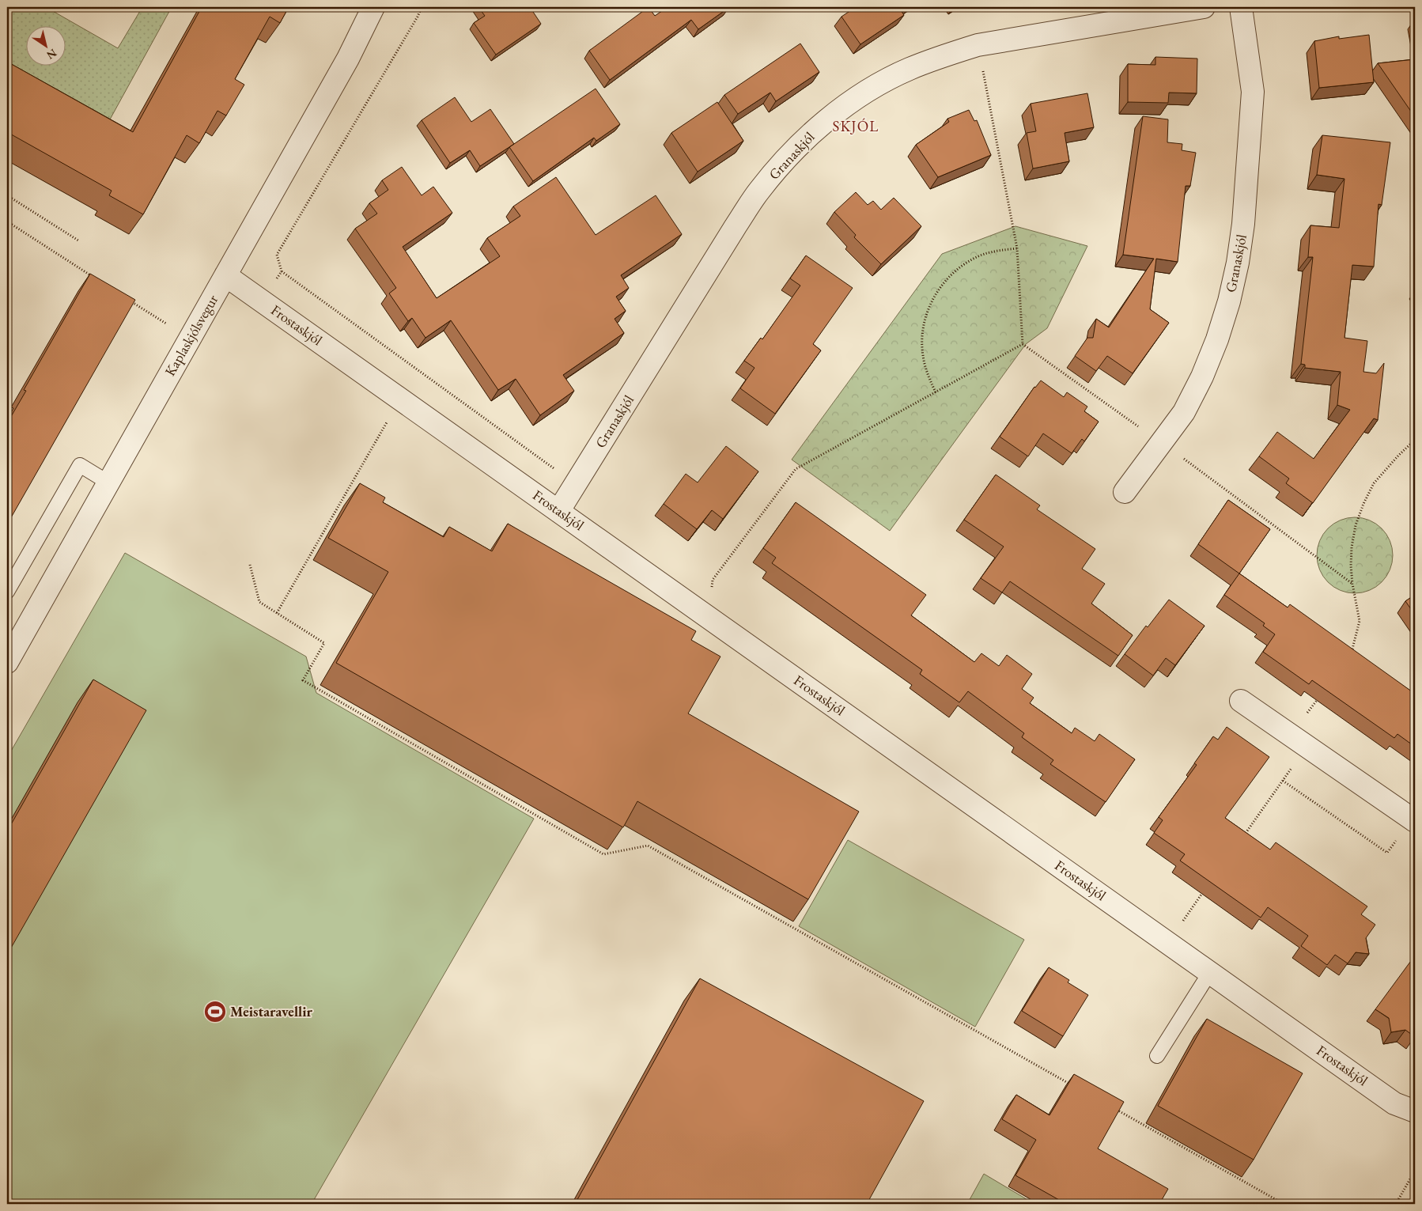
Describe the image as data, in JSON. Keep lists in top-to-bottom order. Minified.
{"streets":{"street":["Granaskjól","Frostaskjól","Kaplaskjólsvegur"]},"crossings":[["Granaskjól","Frostaskjól"],["Frostaskjól","Kaplaskjólsvegur"]],"districts":["SKJÓL"],"places":{"sports":["Meistaravellir"]},"north":"bottom right"}
